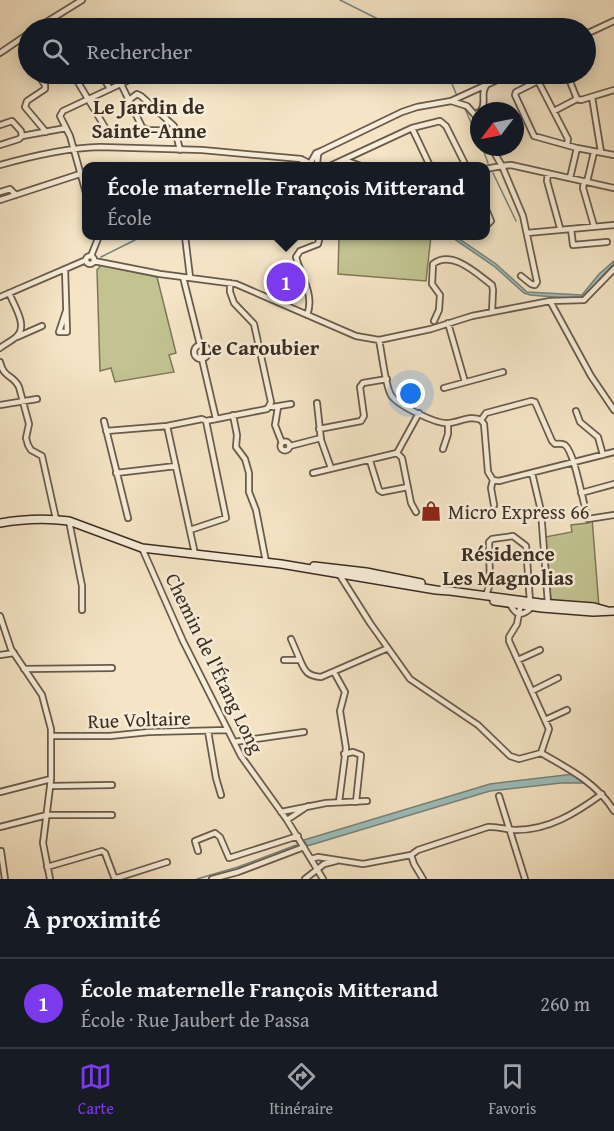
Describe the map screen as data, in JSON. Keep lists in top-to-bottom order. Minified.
{"streets":{"street":["Chemin de l'Étang Long","Rue Voltaire"]},"crossings":[["Chemin de l'Étang Long","Rue Voltaire"]],"districts":["Le Jardin de Sainte-Anne","Le Caroubier","Résidence Les Magnolias"],"places":{"shop":["Micro Express 66"]},"north":"bottom left","page":{"search":"Rechercher","popup":["École maternelle François Mitterand","École"],"pins":"1","heading":"À proximité","list":[{"mark":"1","name":"École maternelle François Mitterand","note":"École · Rue Jaubert de Passa","value":"260 m"}],"nav":["Carte","Itinéraire","Favoris"]}}
